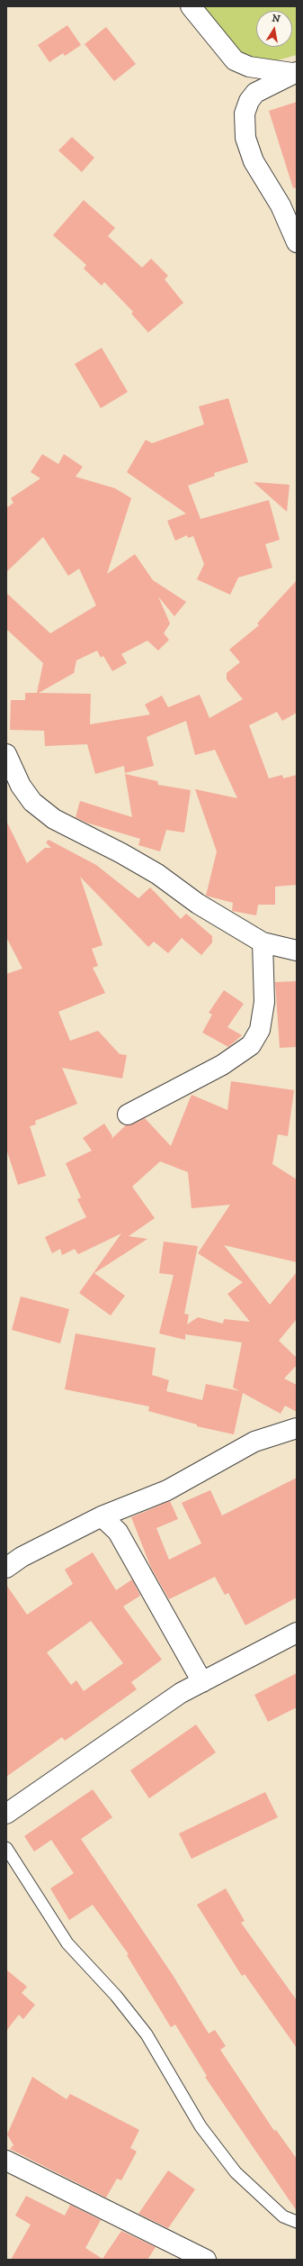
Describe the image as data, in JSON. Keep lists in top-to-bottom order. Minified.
{"north":"top"}
